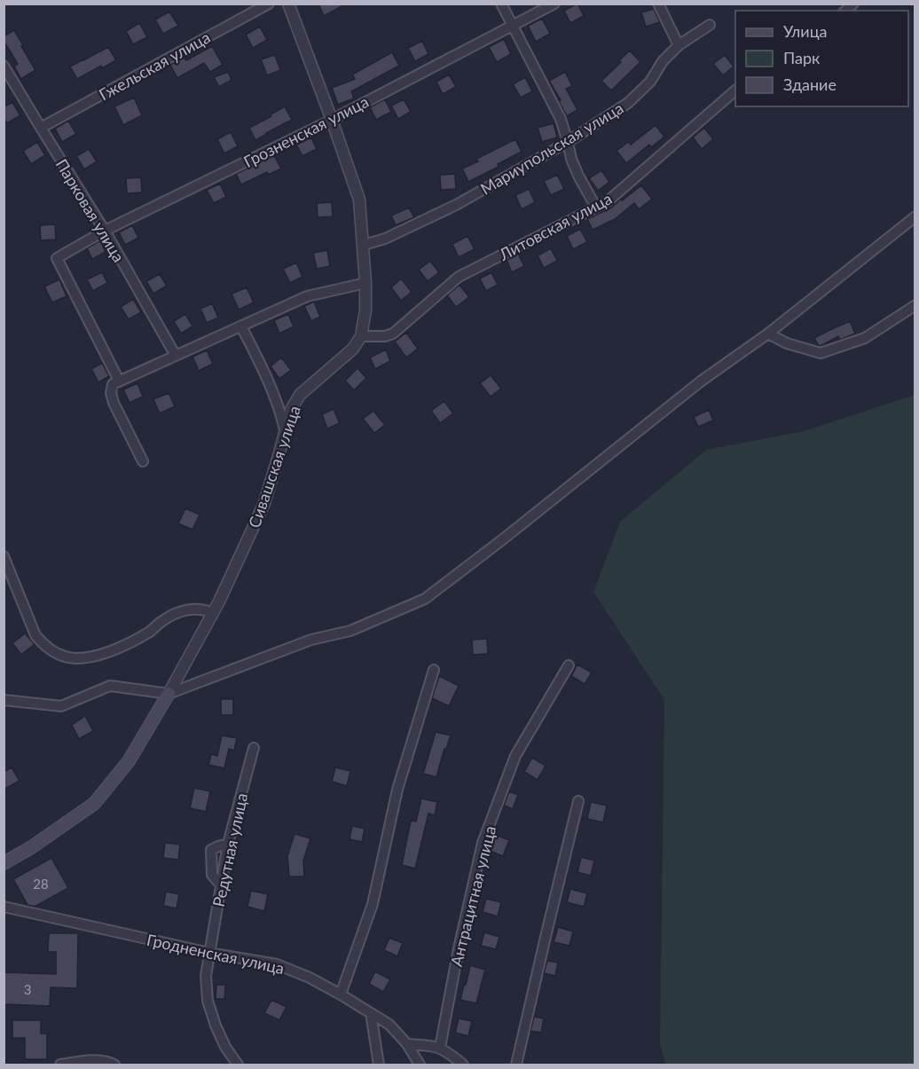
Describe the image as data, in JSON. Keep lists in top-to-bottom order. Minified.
{"streets":{"street":["Гжельская улица","Грозненская улица","Мариупольская улица","Парковая улица","Литовская улица","Сивашская улица","Редутная улица","Антрацитная улица","Гродненская улица"]},"crossings":[["Гжельская улица","Парковая улица"],["Грозненская улица","Парковая улица"],["Литовская улица","Сивашская улица"],["Редутная улица","Гродненская улица"]],"house_numbers":["28","3"],"legend":["Улица","Парк","Здание"]}
